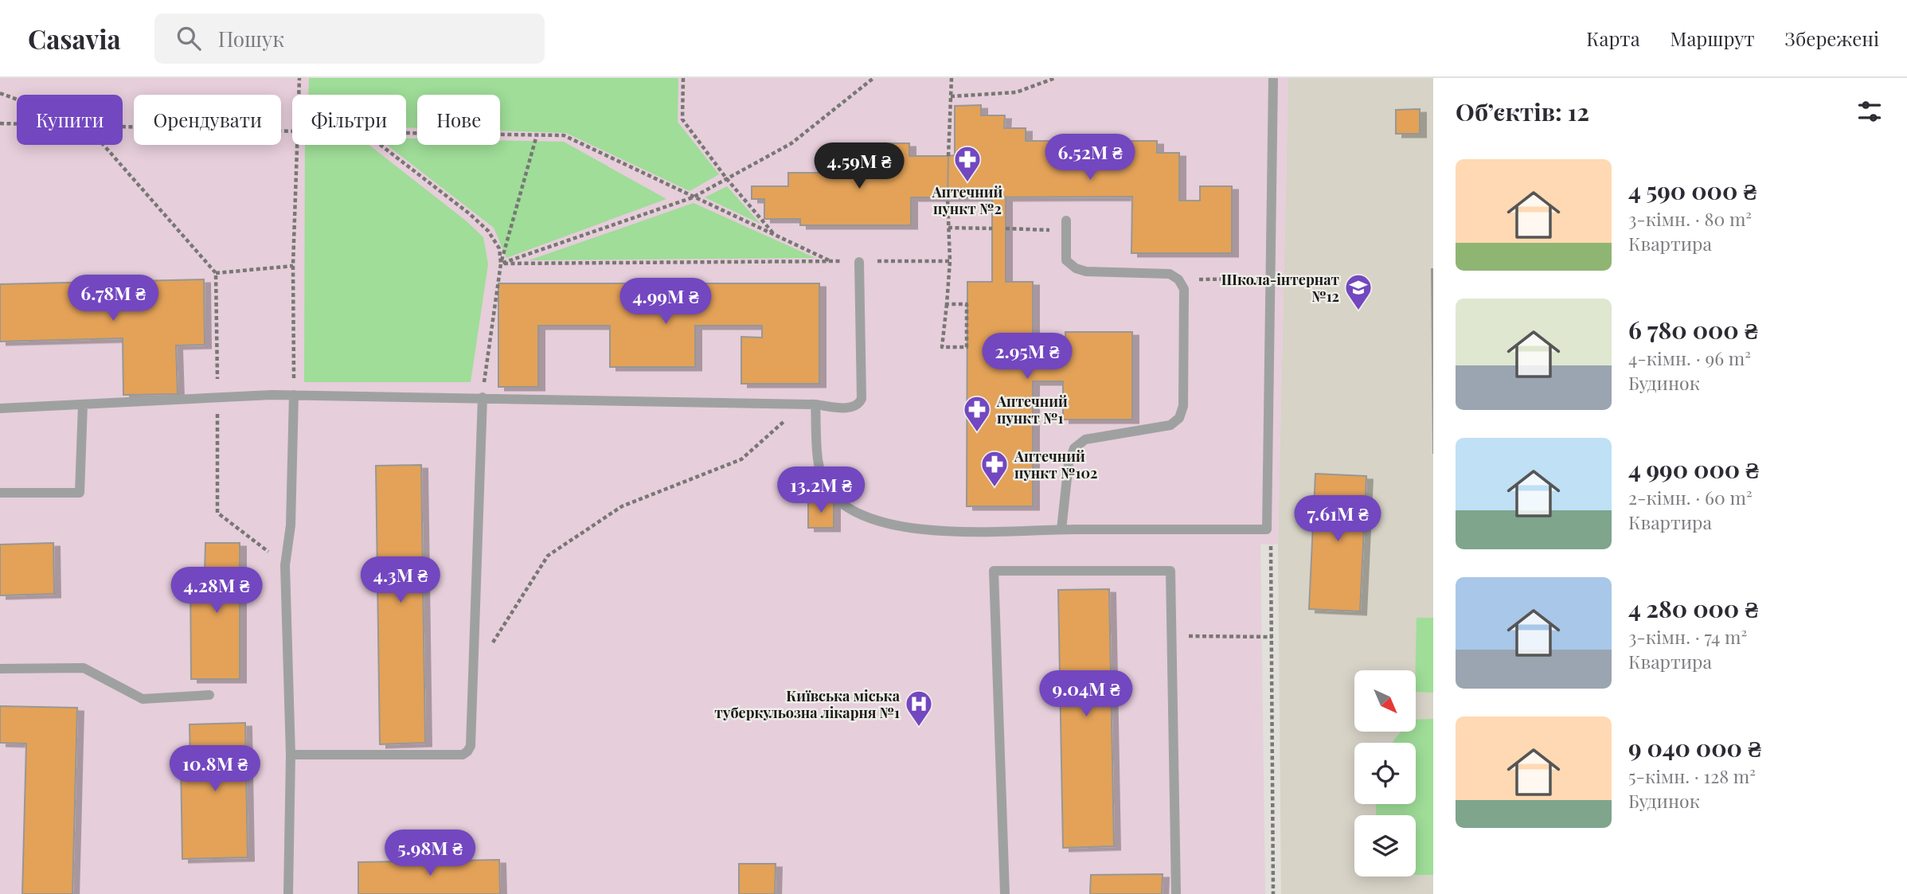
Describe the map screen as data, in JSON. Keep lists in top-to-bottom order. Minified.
{"places":{"pharmacy":["Аптечний пункт №2","Аптечний пункт №1","Аптечний пункт №102"],"school or university":["Школа-інтернат №12"],"hospital":["Київська міська туберкульозна лікарня №1"]},"north":"bottom right","page":{"header":"Casavia","search":"Пошук","nav":["Карта","Маршрут","Збережені"],"heading":"Об’єктів: 12","chip":["Купити","Орендувати","Фільтри","Нове"],"price":["6.52M ₴","4.59M ₴","6.78M ₴","4.99M ₴","2.95M ₴","13.2M ₴","7.61M ₴","4.3M ₴","4.28M ₴","9.04M ₴","10.8M ₴","5.98M ₴"],"list":[{"name":"4 590 000 ₴","note":"3-кімн. · 80 m² · Квартира"},{"name":"6 780 000 ₴","note":"4-кімн. · 96 m² · Будинок"},{"name":"4 990 000 ₴","note":"2-кімн. · 60 m² · Квартира"},{"name":"4 280 000 ₴","note":"3-кімн. · 74 m² · Квартира"},{"name":"9 040 000 ₴","note":"5-кімн. · 128 m² · Будинок"}]}}
